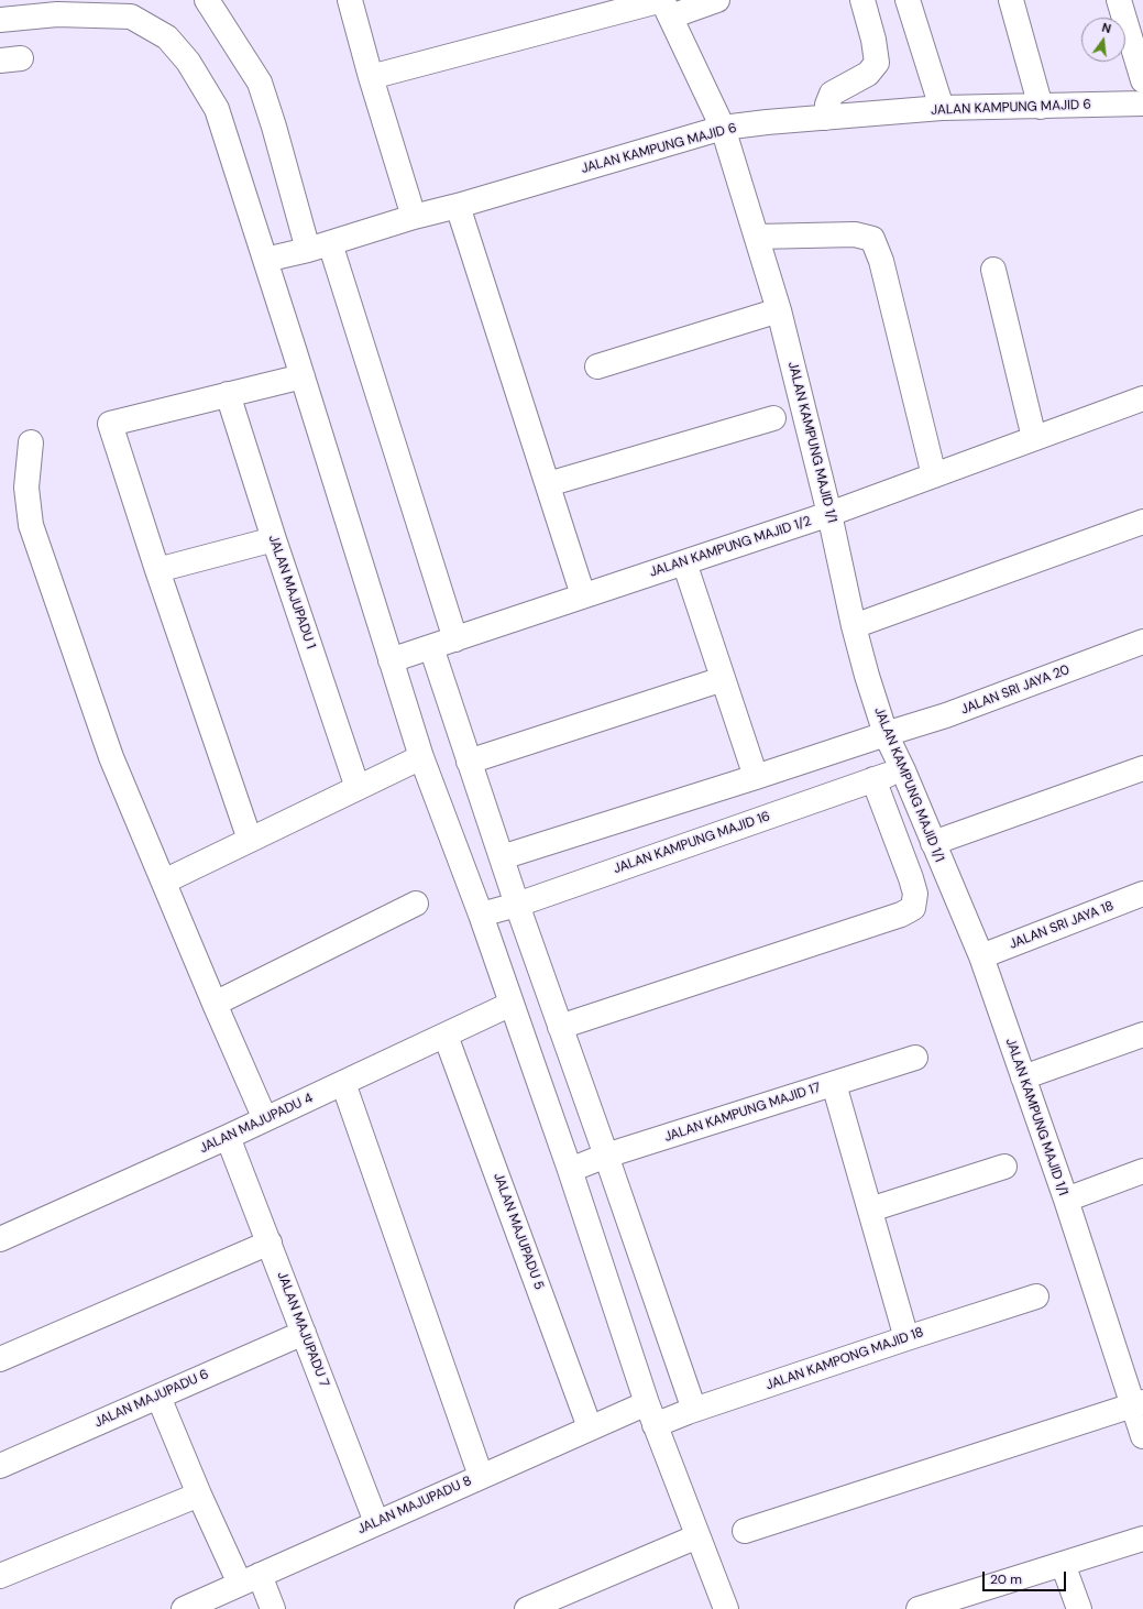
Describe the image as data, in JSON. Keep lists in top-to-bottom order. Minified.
{"streets":{"street":["JALAN KAMPUNG MAJID 6","JALAN KAMPUNG MAJID 1/1","JALAN KAMPUNG MAJID 1/2","JALAN MAJUPADU 1","JALAN SRI JAYA 20","JALAN KAMPUNG MAJID 16","JALAN SRI JAYA 18","JALAN KAMPUNG MAJID 17","JALAN MAJUPADU 4","JALAN MAJUPADU 5","JALAN MAJUPADU 7","JALAN KAMPONG MAJID 18","JALAN MAJUPADU 6","JALAN MAJUPADU 8"]},"crossings":[["JALAN KAMPUNG MAJID 6","JALAN KAMPUNG MAJID 1/1"],["JALAN KAMPUNG MAJID 1/1","JALAN KAMPUNG MAJID 1/2"],["JALAN KAMPUNG MAJID 1/1","JALAN SRI JAYA 20"],["JALAN KAMPUNG MAJID 1/1","JALAN KAMPUNG MAJID 16"],["JALAN KAMPUNG MAJID 1/1","JALAN SRI JAYA 18"],["JALAN MAJUPADU 4","JALAN MAJUPADU 5"],["JALAN MAJUPADU 4","JALAN MAJUPADU 7"],["JALAN MAJUPADU 5","JALAN MAJUPADU 8"],["JALAN MAJUPADU 7","JALAN MAJUPADU 6"],["JALAN MAJUPADU 7","JALAN MAJUPADU 8"],["JALAN KAMPONG MAJID 18","JALAN MAJUPADU 8"]],"scale_bar":"20 m","north":"top"}
